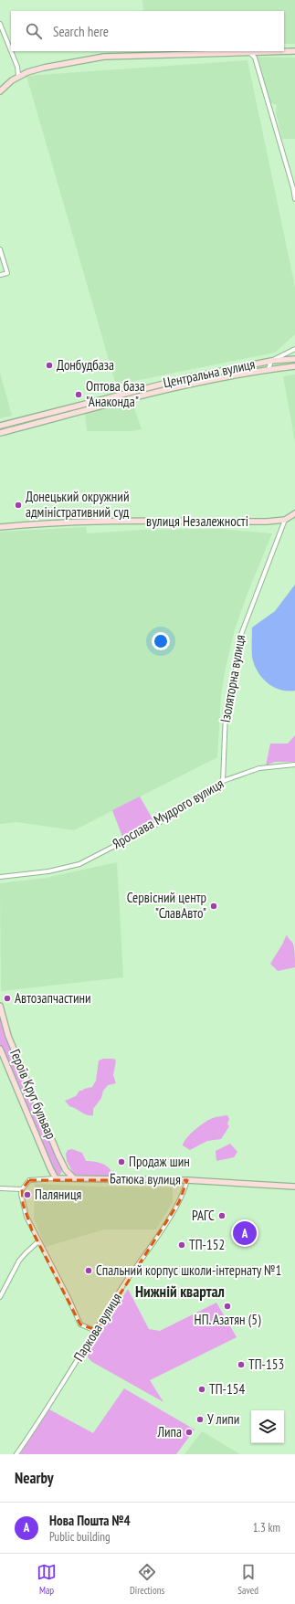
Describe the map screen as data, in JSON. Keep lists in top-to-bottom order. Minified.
{"streets":{"street":["Центральна вулиця","вулиця Незалежності","Ізоляторна вулиця","Ярослава Мудрого вулиця","Героїв Крут бульвар","Батюка вулиця","Паркова вулиця"]},"crossings":[["вулиця Незалежності","Ізоляторна вулиця"],["Ізоляторна вулиця","Ярослава Мудрого вулиця"],["Героїв Крут бульвар","Батюка вулиця"],["Батюка вулиця","Паркова вулиця"]],"districts":["Нижній квартал"],"places":["Донбудбаза","Оптова база \"Анаконда\"","Донецький окружний адміністративний суд","Сервісний центр \"СлавАвто\"","Автозапчастини","Продаж шин","Паляниця","РАГС","ТП-152","Спальний корпус школи-інтернату №1","НП. Азатян (5)","ТП-153","ТП-154","У липи","Липа"],"page":{"search":"Search here","pins":"A","heading":"Nearby","list":[{"mark":"A","name":"Нова Пошта №4","note":"Public building","value":"1.3 km"}],"nav":["Map","Directions","Saved"]}}
